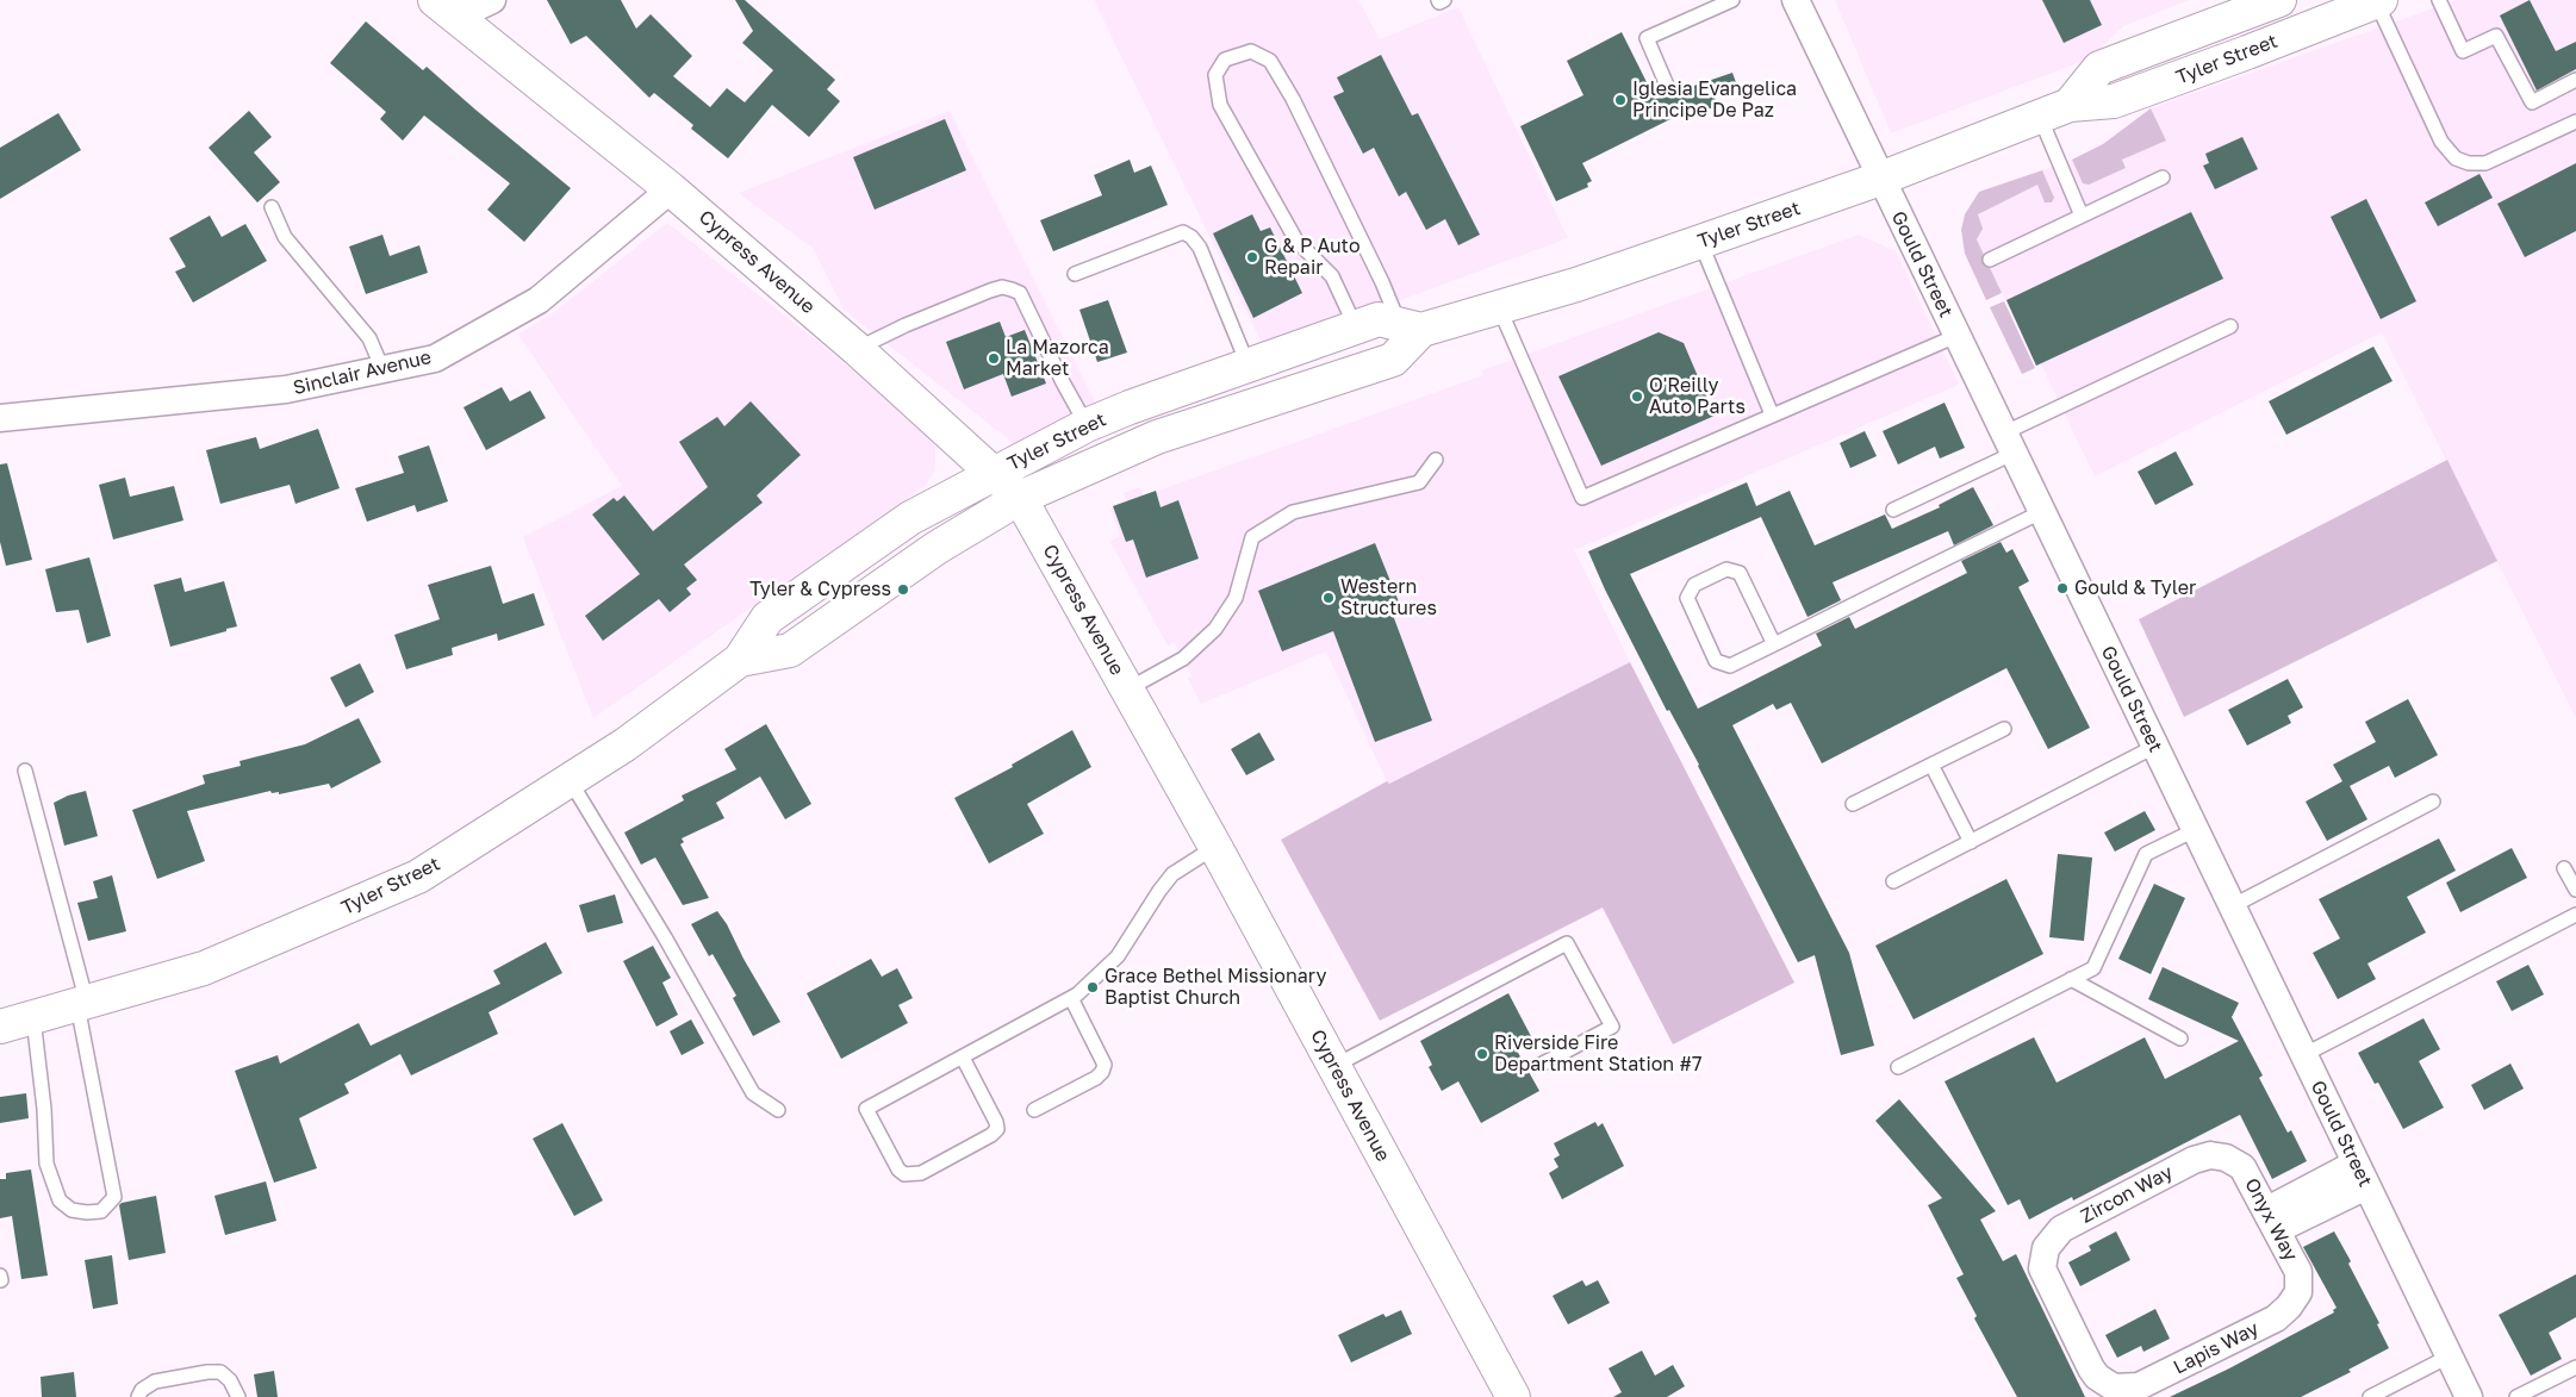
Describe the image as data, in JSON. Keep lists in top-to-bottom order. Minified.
{"streets":{"main road":["Tyler Street","Cypress Avenue"],"street":["Gould Street","Sinclair Avenue","Zircon Way","Onyx Way","Lapis Way"]},"crossings":[["Tyler Street","Cypress Avenue"],["Tyler Street","Gould Street"],["Cypress Avenue","Sinclair Avenue"],["Zircon Way","Onyx Way"],["Zircon Way","Lapis Way"],["Onyx Way","Lapis Way"]],"places":["Iglesia Evangelica Principe De Paz","G & P Auto Repair","La Mazorca Market","O'Reilly Auto Parts","Gould & Tyler","Tyler & Cypress","Western Structures","Grace Bethel Missionary Baptist Church","Riverside Fire Department Station #7"]}
